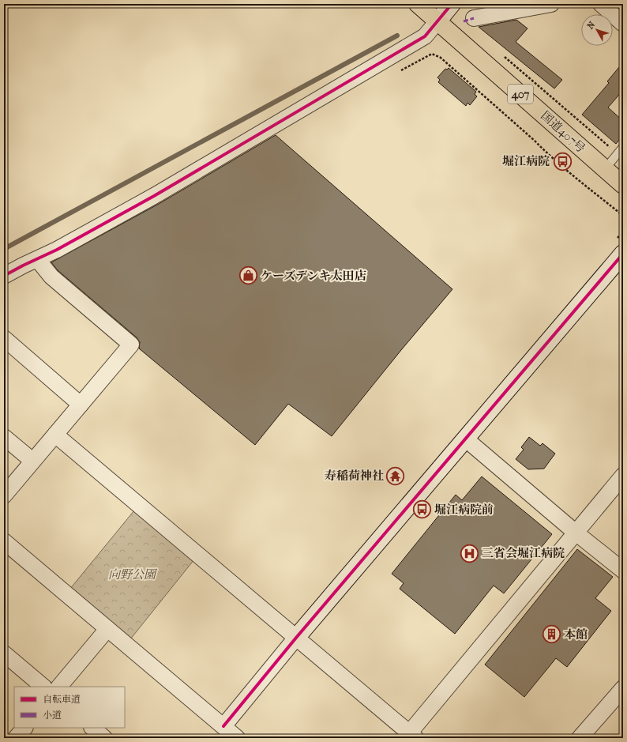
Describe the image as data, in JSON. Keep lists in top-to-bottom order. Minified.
{"streets":{"highway":["407","国道407号"]},"parks":["向野公園"],"places":{"bus stop":["堀江病院","堀江病院前"],"shop":["ケーズデンキ太田店"],"temple":["寿稲荷神社"],"hospital":["三省会堀江病院"],"building":["本館"]},"legend":["自転車道","小道"],"north":"top left"}
